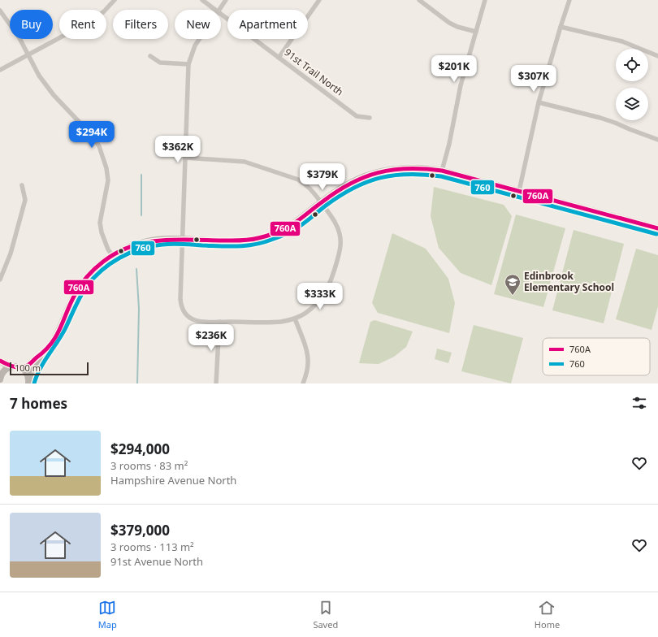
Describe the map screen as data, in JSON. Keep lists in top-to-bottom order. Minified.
{"streets":{"street":["91st Trail North"]},"places":{"school or university":["Edinbrook Elementary School"]},"lines":["transit line 760A","transit line 760"],"legend":["760A","760"],"scale_bar":"100 m","page":{"chip":["Buy","Rent","Filters","New","Apartment"],"price":["$201K","$307K","$294K","$362K","$379K","$333K","$236K"],"scale":"100 m","heading":"7 homes","list":[{"name":"$294,000","note":"3 rooms · 83 m² · Hampshire Avenue North"},{"name":"$379,000","note":"3 rooms · 113 m² · 91st Avenue North"}],"tabs":["Map","Saved","Home"]}}
